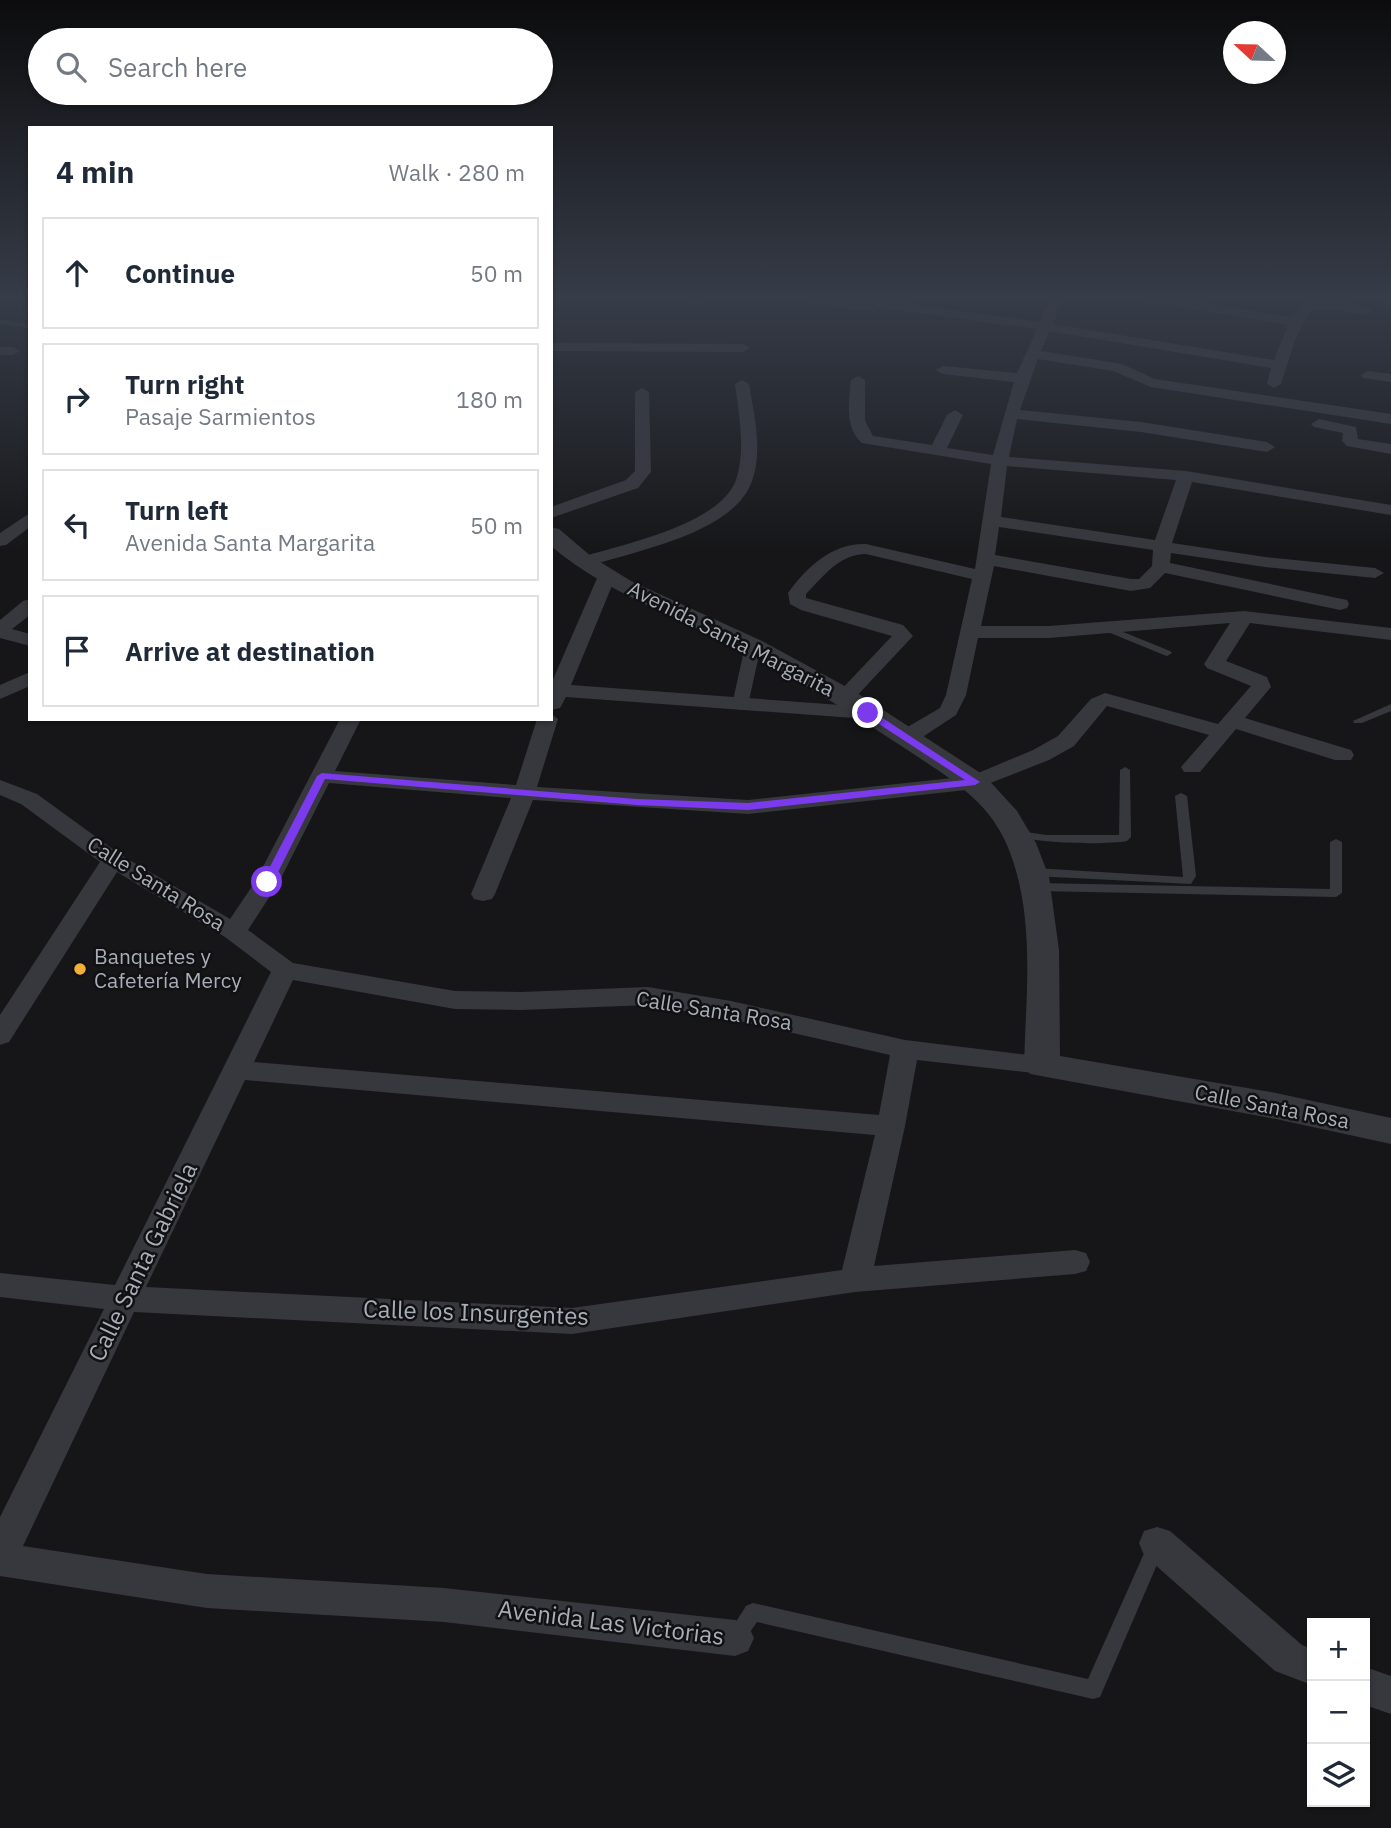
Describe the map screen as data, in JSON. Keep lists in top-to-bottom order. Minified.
{"streets":{"street":["Avenida Santa Margarita","Calle Santa Rosa","Calle Santa Gabriela","Calle los Insurgentes","Avenida Las Victorias"]},"crossings":[["Avenida Santa Margarita","Calle Santa Rosa"],["Calle Santa Rosa","Calle Santa Gabriela"],["Calle Santa Gabriela","Calle los Insurgentes"],["Calle Santa Gabriela","Avenida Las Victorias"]],"places":["Banquetes y Cafetería Mercy"],"north":"left","page":{"search":"Search here","heading":["4 min","Walk · 280 m"],"list":[["Continue","50 m"],["Turn right","Pasaje Sarmientos","180 m"],["Turn left","Avenida Santa Margarita","50 m"],"Arrive at destination"],"map_buttons":["+","−"]}}
